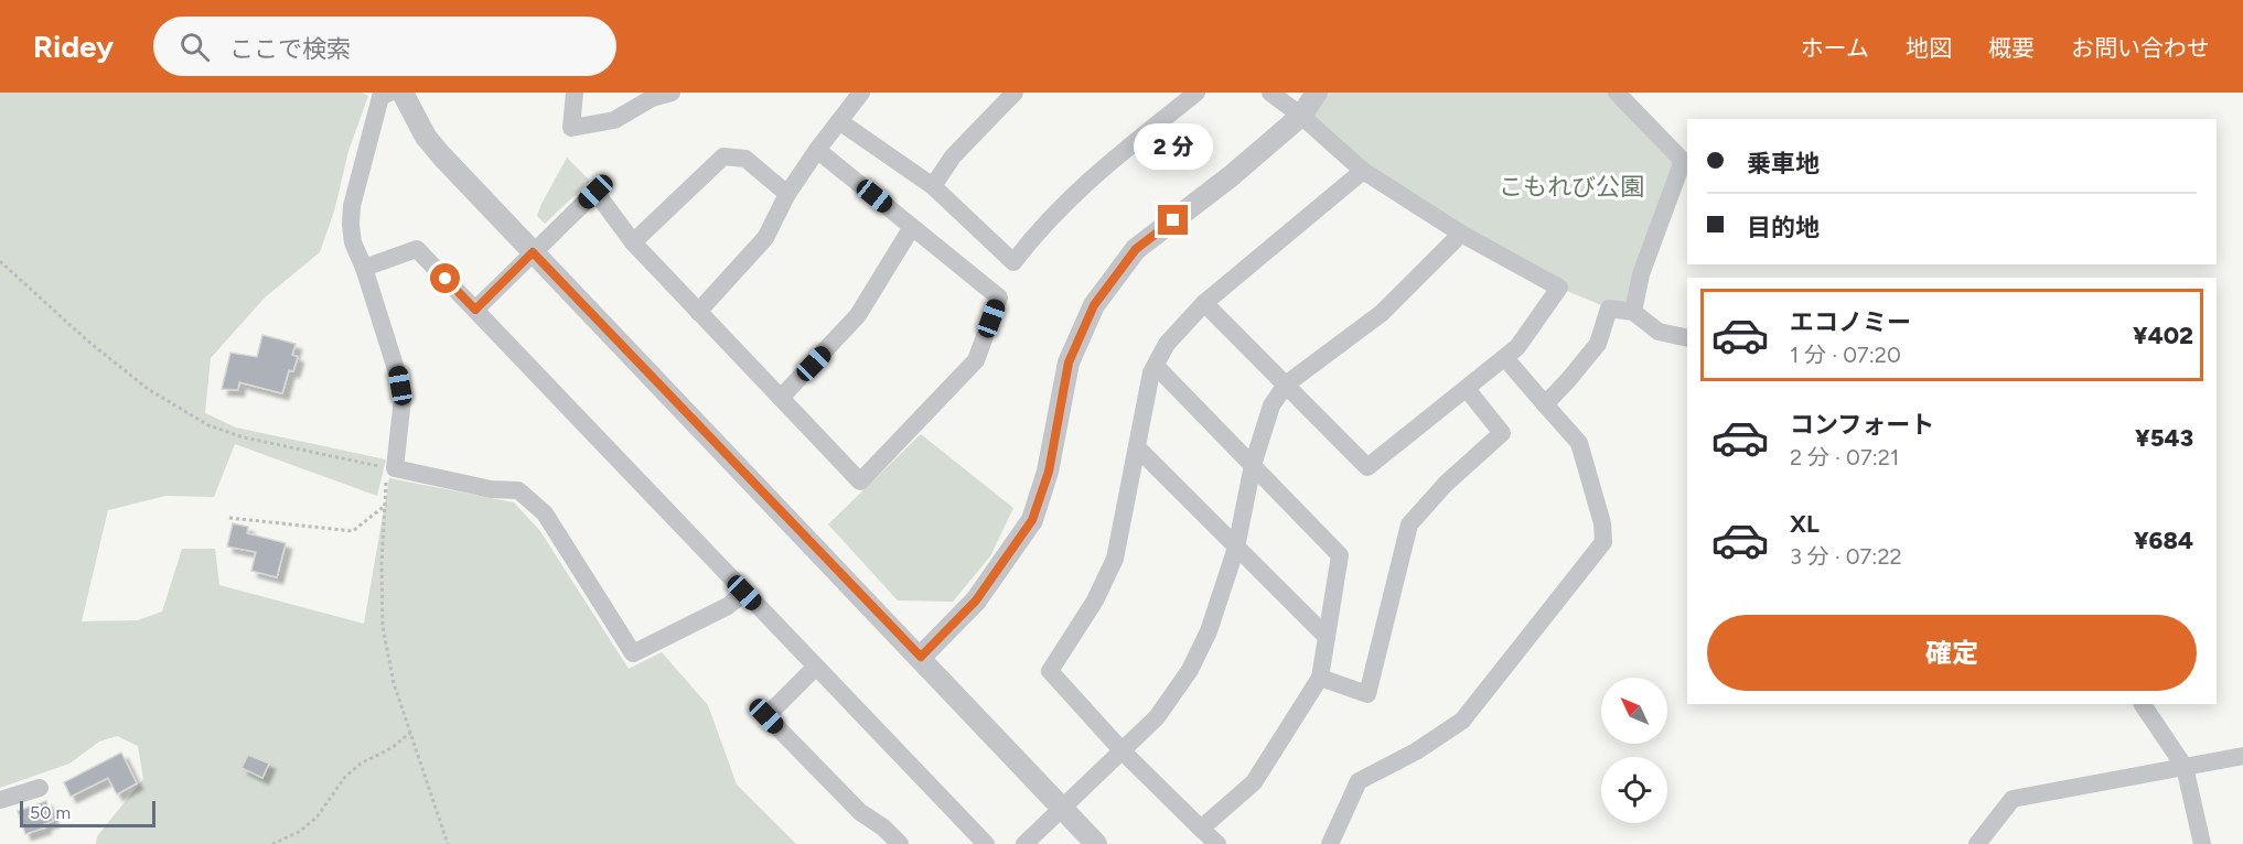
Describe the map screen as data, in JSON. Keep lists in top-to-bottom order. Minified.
{"parks":["こもれび公園"],"scale_bar":"50 m","north":"top left","page":{"header":"Ridey","search":"ここで検索","nav":["ホーム","地図","概要","お問い合わせ"],"banner":["乗車地","目的地"],"bubble":"2 分","list":[{"name":"エコノミー","note":"1 分 · 07:20","value":"¥402"},{"name":"コンフォート","note":"2 分 · 07:21","value":"¥543"},{"name":"XL","note":"3 分 · 07:22","value":"¥684"}],"buttons":"確定","scale":"50 m"}}
